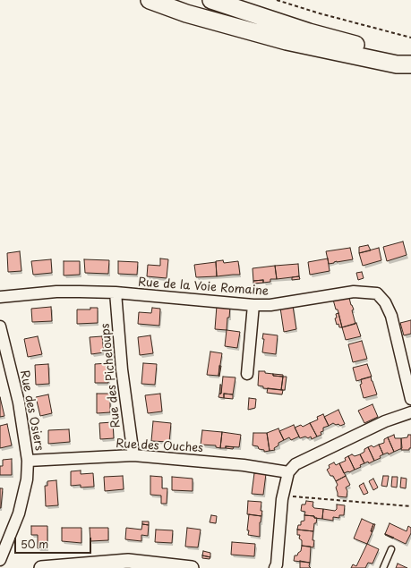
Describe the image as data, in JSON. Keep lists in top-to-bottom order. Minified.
{"streets":{"street":["Rue de la Voie Romaine","Rue des Picheloups","Rue des Osiers","Rue des Ouches"]},"crossings":[["Rue de la Voie Romaine","Rue des Picheloups"],["Rue des Picheloups","Rue des Ouches"],["Rue des Osiers","Rue des Ouches"]],"scale_bar":"50 m"}
